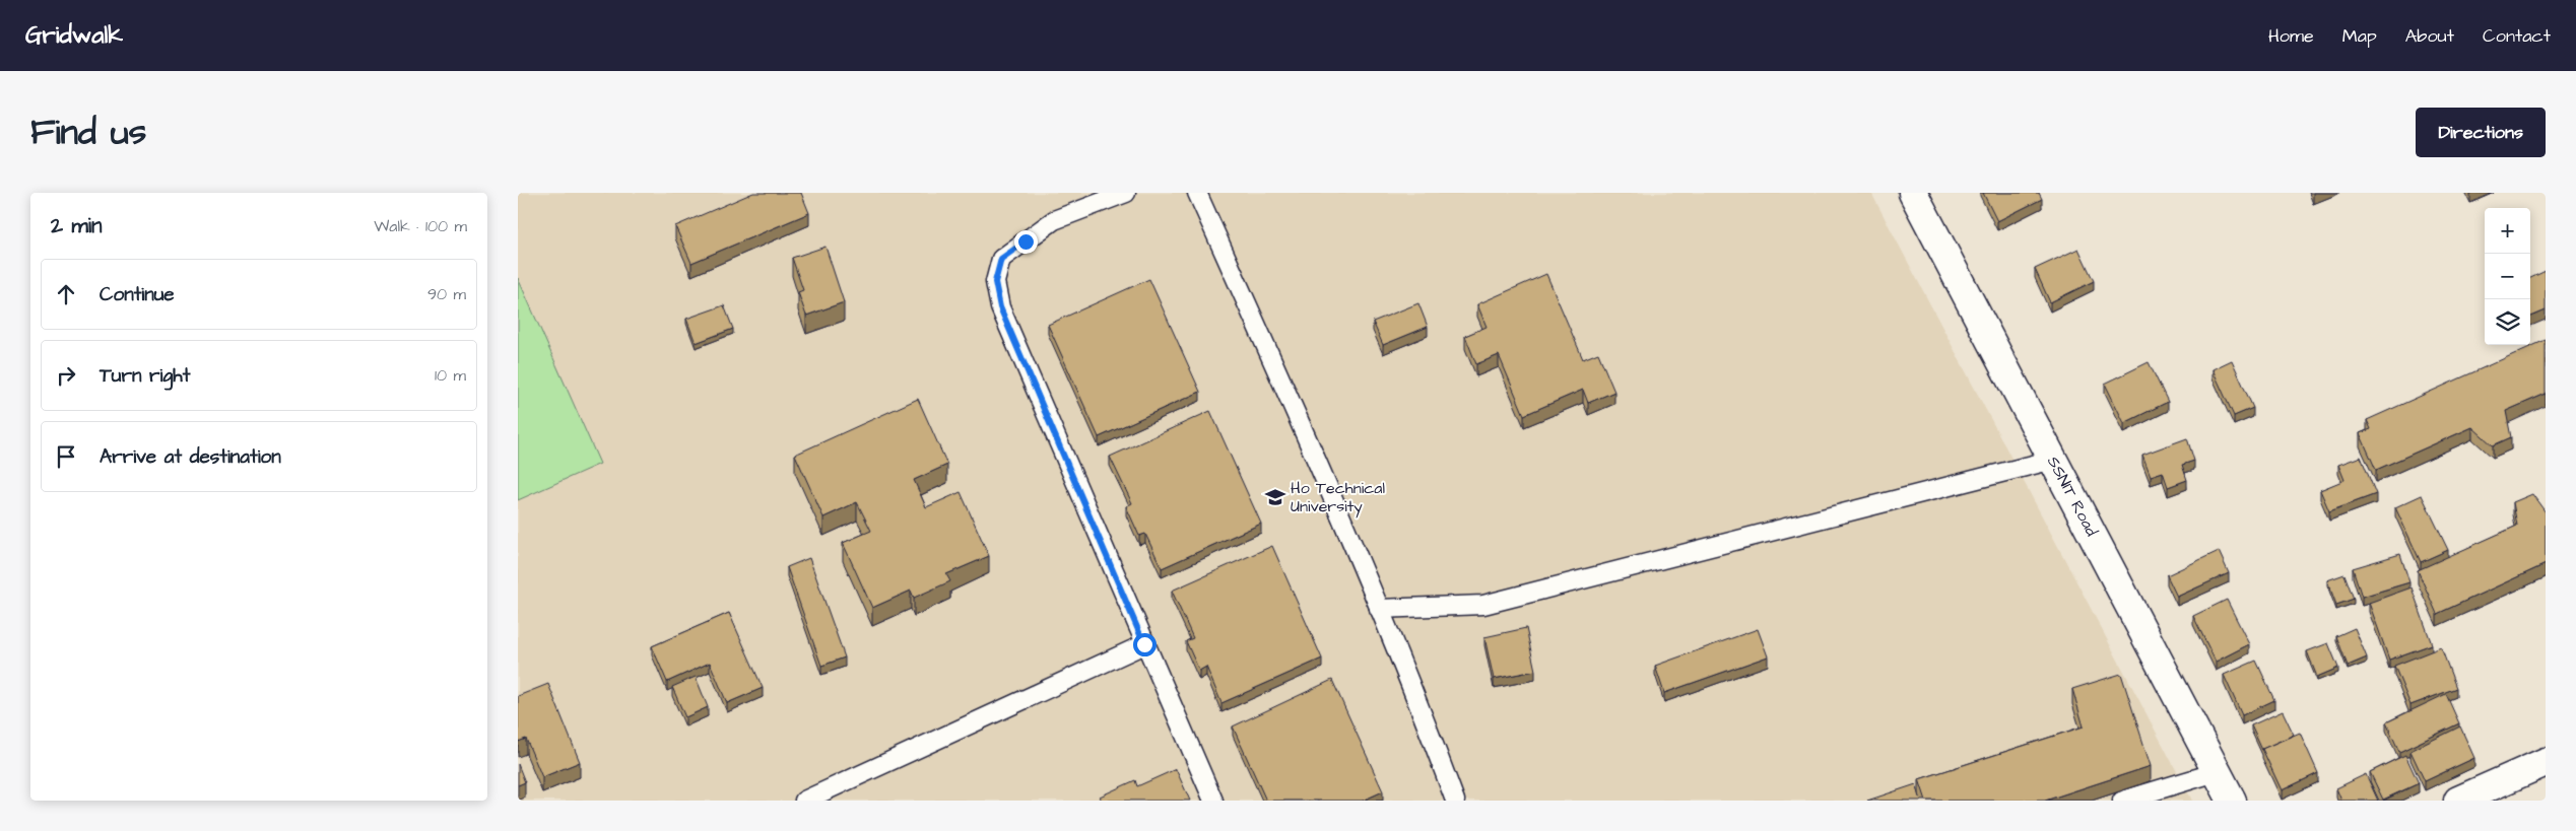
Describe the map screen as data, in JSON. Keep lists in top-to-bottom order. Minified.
{"streets":{"street":["SSNIT Road"]},"places":{"school or university":["Ho Technical University"]},"page":{"header":"Gridwalk","nav":["Home","Map","About","Contact"],"title":"Find us","buttons":"Directions","heading":["2 min","Walk · 100 m"],"map_buttons":["+","−"],"list":[["Continue","90 m"],["Turn right","10 m"],"Arrive at destination"]}}
